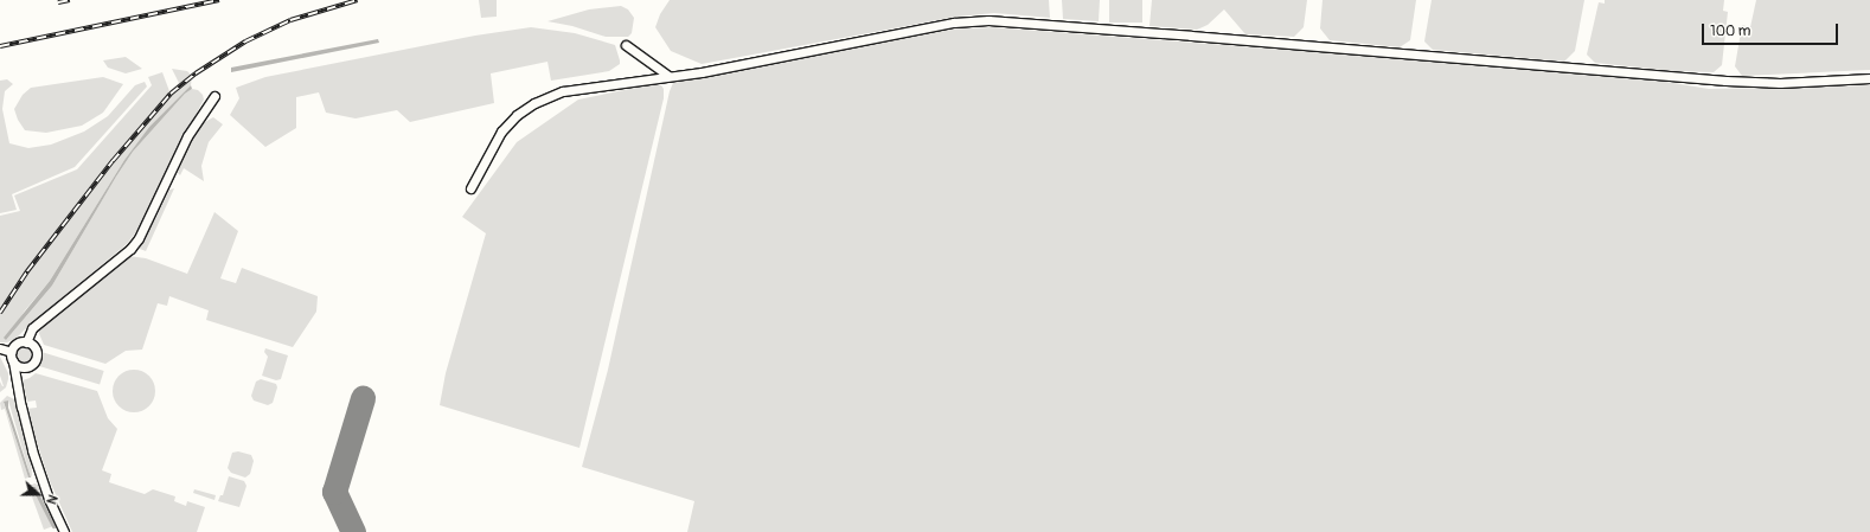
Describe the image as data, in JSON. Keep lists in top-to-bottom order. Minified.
{"scale_bar":"100 m","north":"right"}
